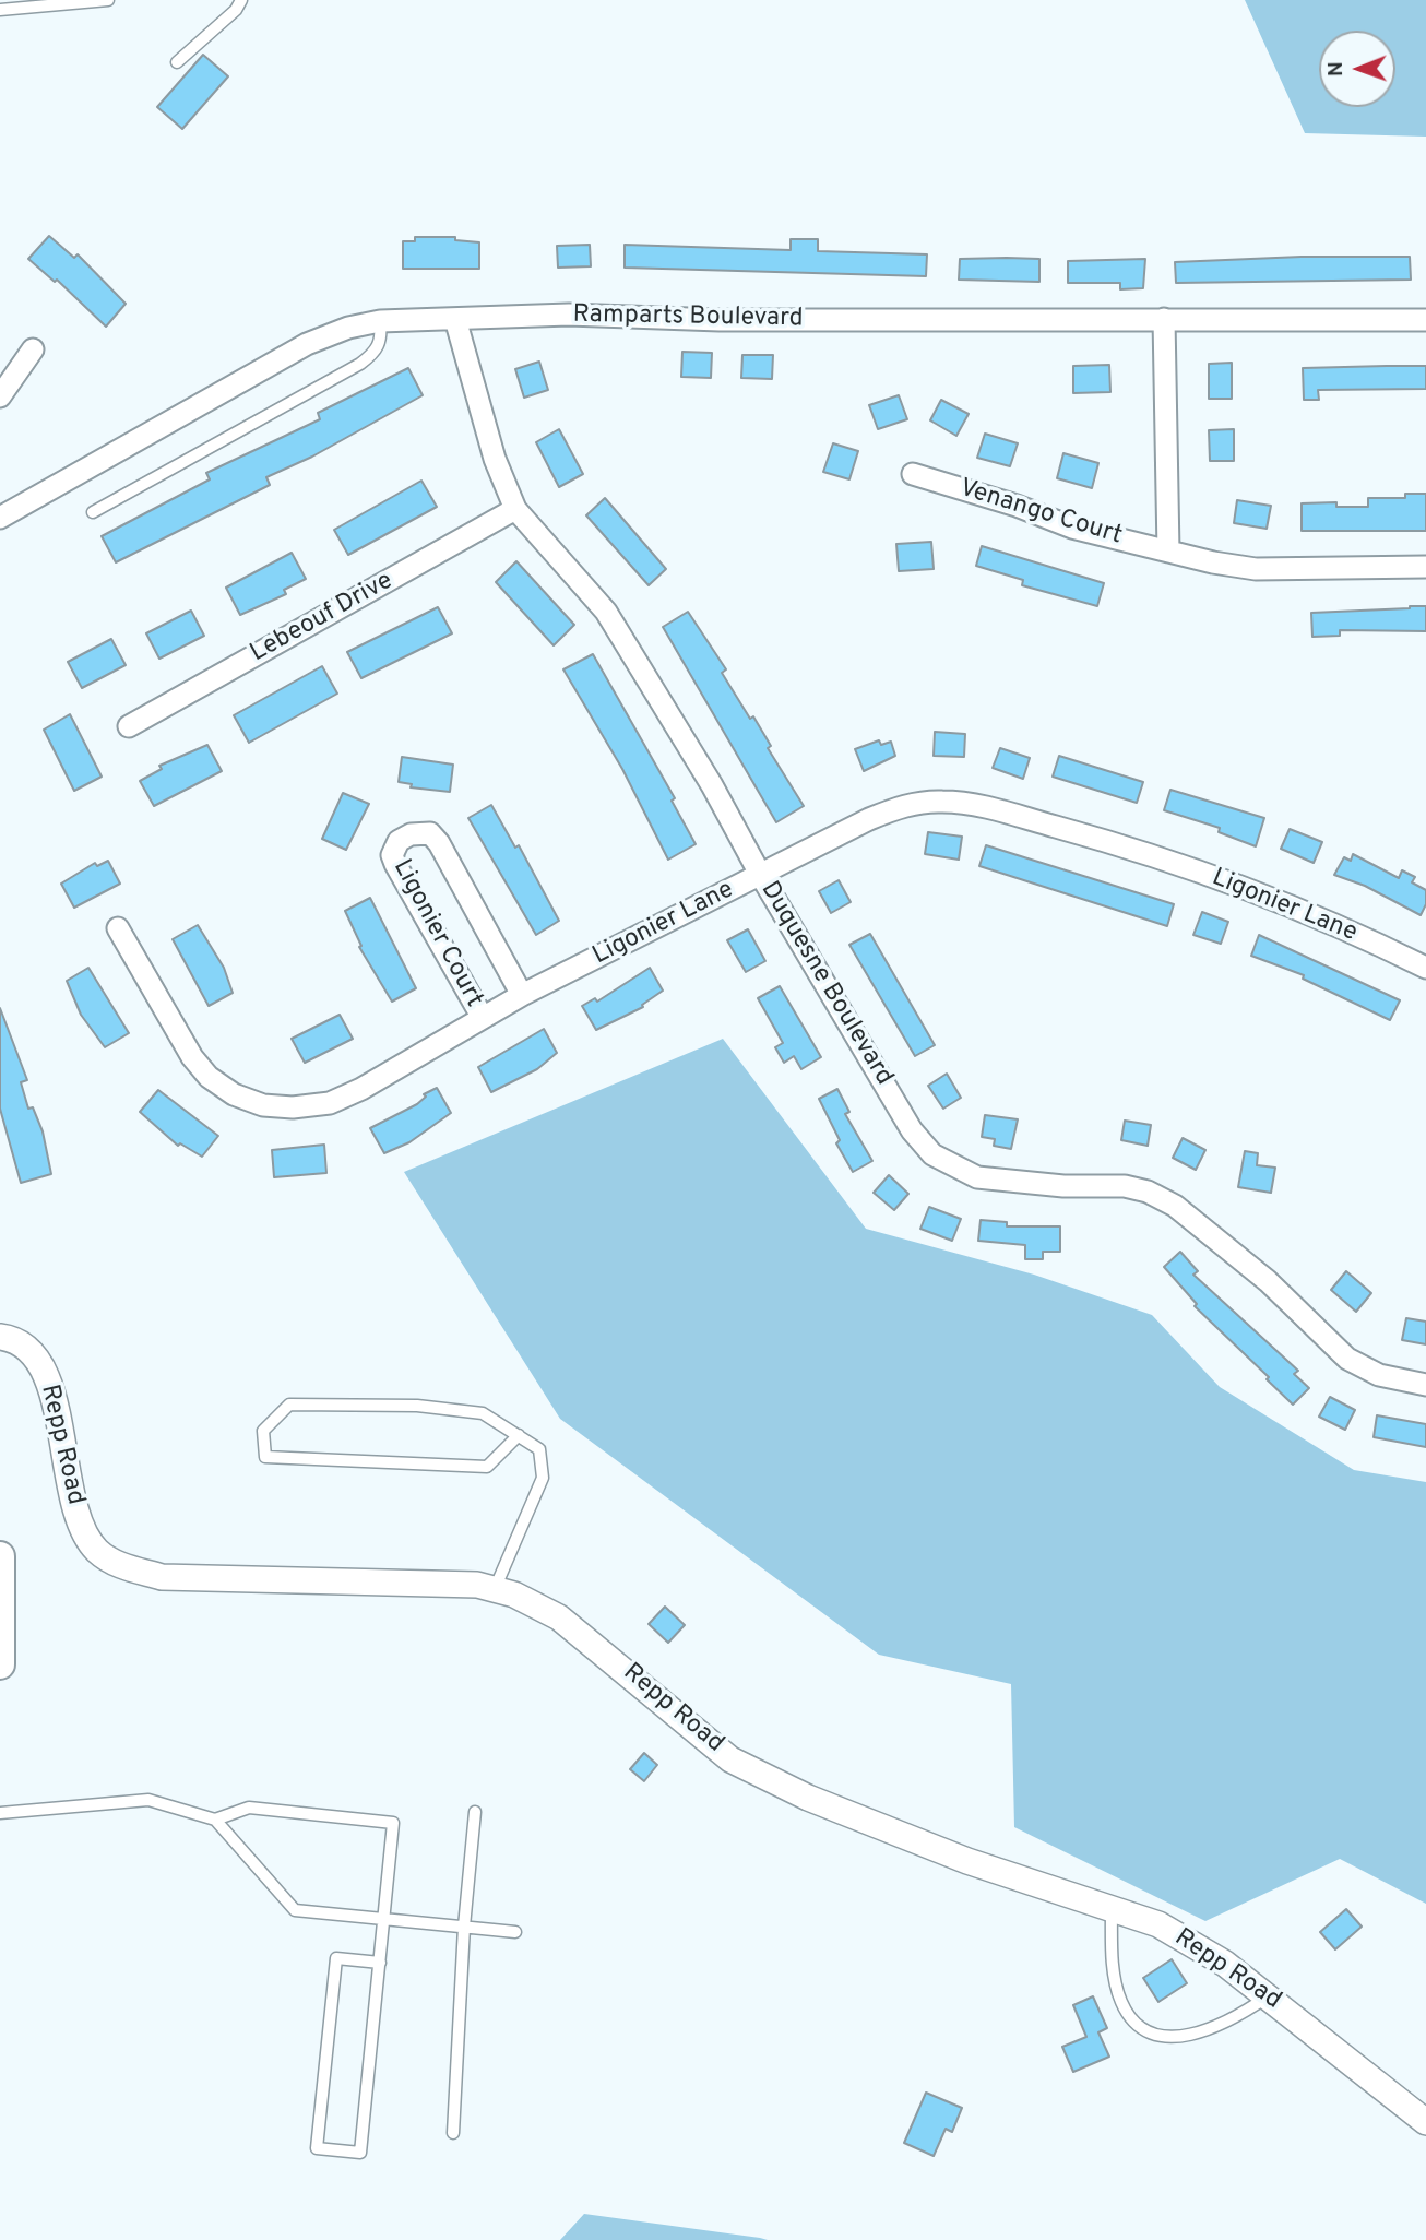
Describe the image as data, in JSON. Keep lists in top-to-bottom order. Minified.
{"streets":{"street":["Ramparts Boulevard","Venango Court","Lebeouf Drive","Ligonier Lane","Ligonier Court","Duquesne Boulevard","Repp Road"]},"crossings":[["Ramparts Boulevard","Duquesne Boulevard"],["Lebeouf Drive","Duquesne Boulevard"],["Ligonier Lane","Ligonier Court"],["Ligonier Lane","Duquesne Boulevard"]],"north":"left"}
